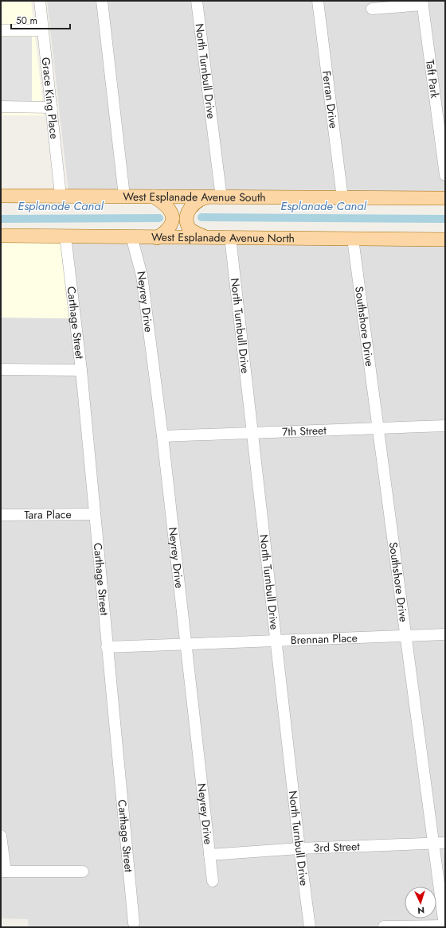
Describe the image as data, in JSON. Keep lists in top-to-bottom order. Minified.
{"streets":{"main road":["West Esplanade Avenue South","West Esplanade Avenue North"],"street":["North Turnbull Drive","Taft Park","Grace King Place","Ferran Drive","Neyrey Drive","Carthage Street","Southshore Drive","7th Street","Tara Place","Brennan Place","3rd Street"]},"crossings":[["North Turnbull Drive","West Esplanade Avenue South"],["North Turnbull Drive","West Esplanade Avenue North"],["North Turnbull Drive","7th Street"],["North Turnbull Drive","Brennan Place"],["North Turnbull Drive","3rd Street"],["Grace King Place","West Esplanade Avenue South"],["Ferran Drive","West Esplanade Avenue South"],["West Esplanade Avenue North","Neyrey Drive"],["West Esplanade Avenue North","Carthage Street"],["West Esplanade Avenue North","Southshore Drive"],["Neyrey Drive","7th Street"],["Neyrey Drive","Brennan Place"],["Neyrey Drive","3rd Street"],["Carthage Street","Tara Place"],["Carthage Street","Brennan Place"],["Southshore Drive","7th Street"],["Southshore Drive","Brennan Place"],["Southshore Drive","3rd Street"]],"water":["Esplanade Canal"],"scale_bar":"50 m","north":"bottom"}
